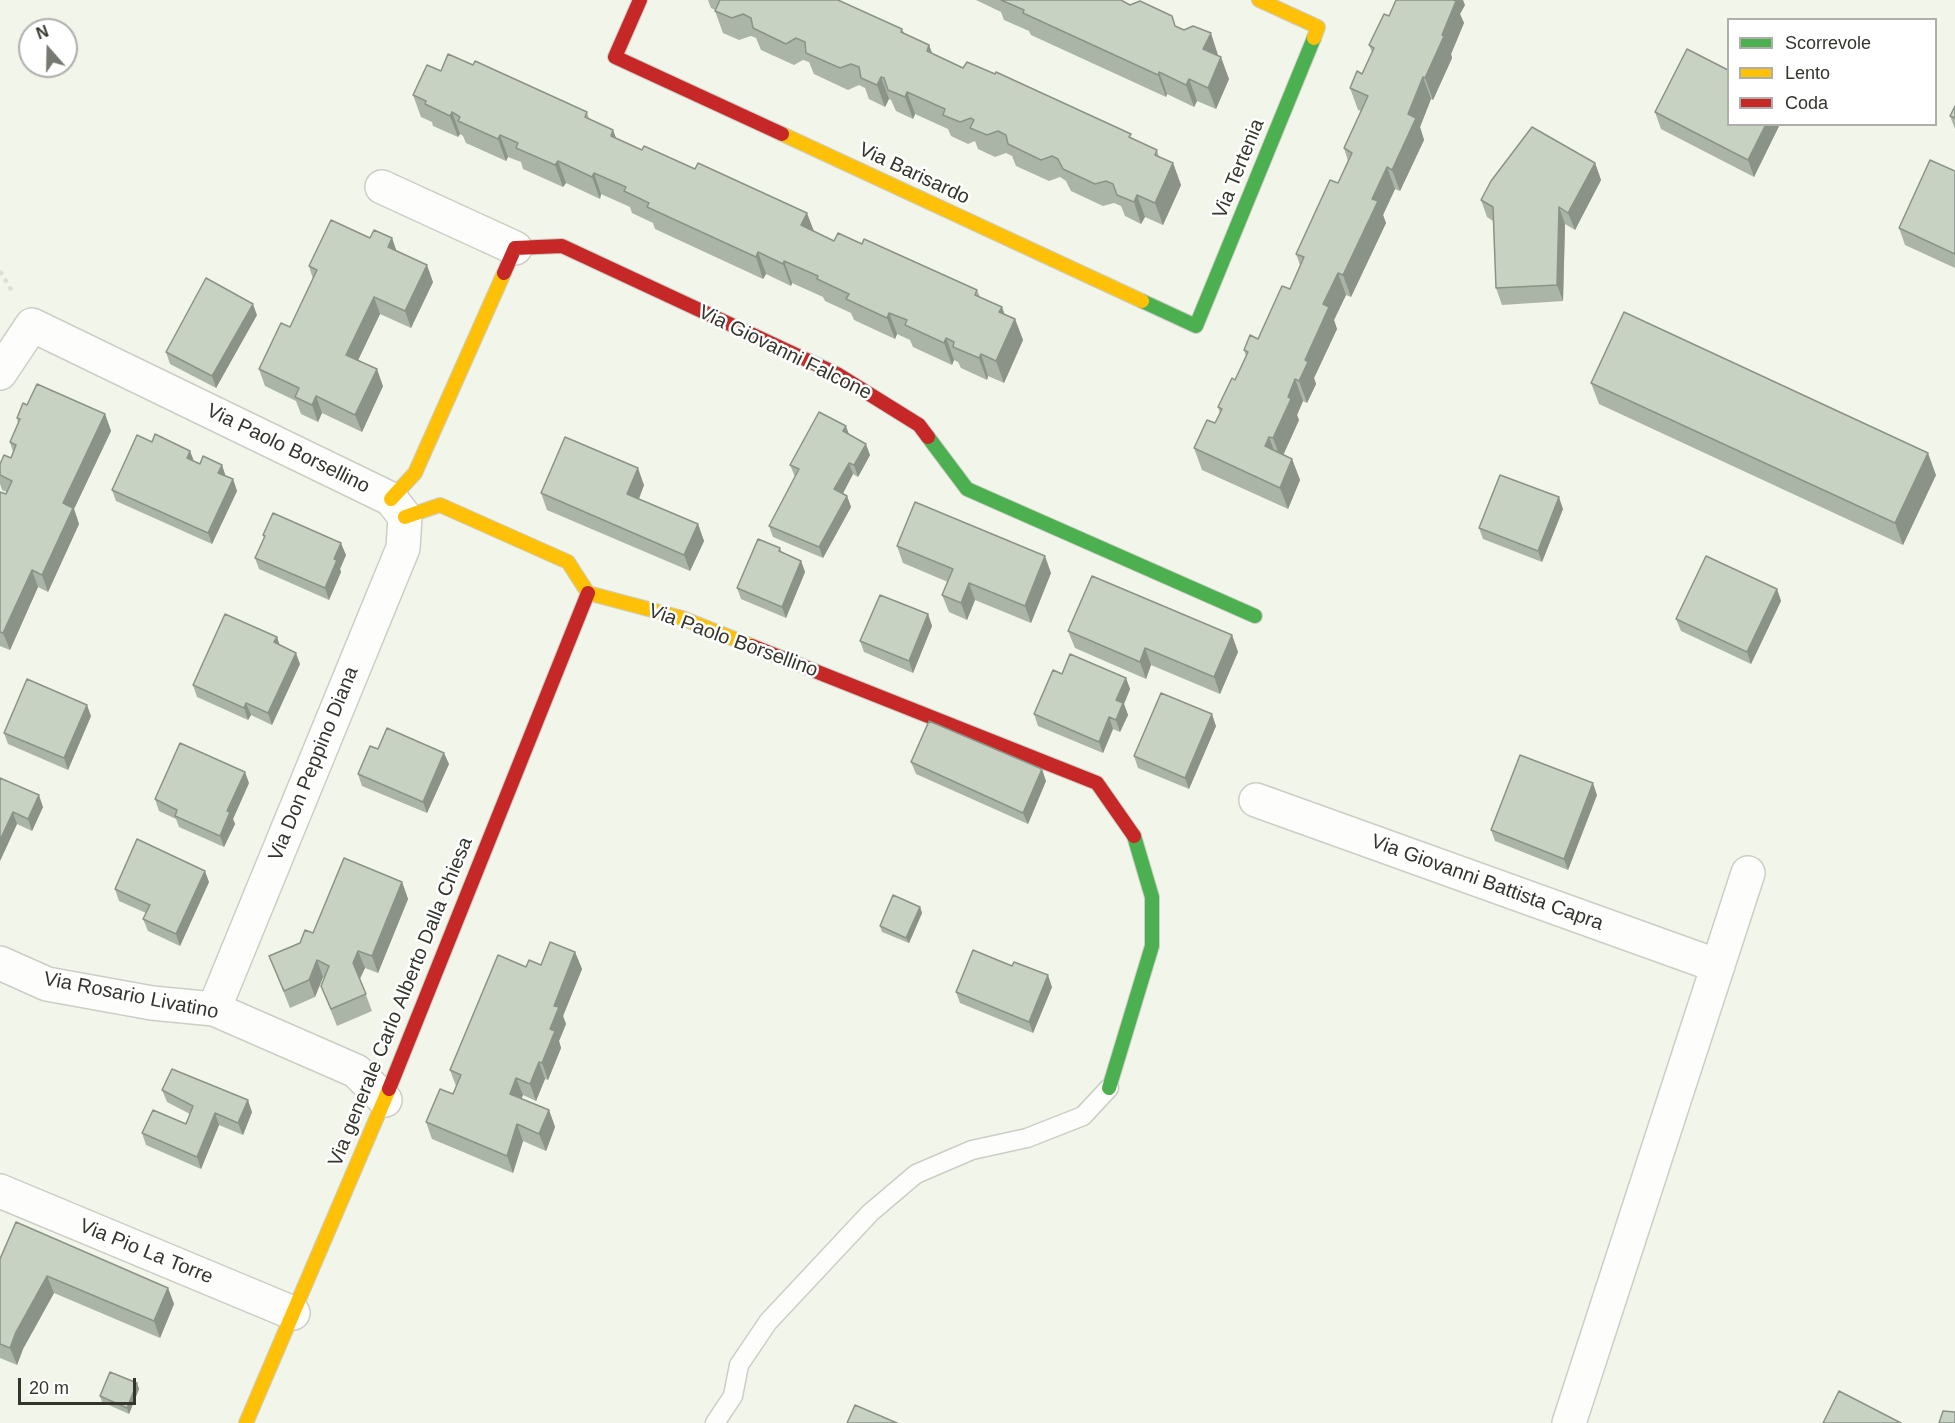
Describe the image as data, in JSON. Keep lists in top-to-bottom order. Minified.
{"streets":{"street":["Via Tertenia","Via Barisardo","Via Giovanni Falcone","Via Paolo Borsellino","Via Don Peppino Diana","Via Giovanni Battista Capra","Via Rosario Livatino","Via generale Carlo Alberto Dalla Chiesa","Via Pio La Torre"]},"crossings":[["Via Tertenia","Via Barisardo"],["Via Paolo Borsellino","Via Don Peppino Diana"],["Via Paolo Borsellino","Via generale Carlo Alberto Dalla Chiesa"],["Via Don Peppino Diana","Via Rosario Livatino"],["Via Rosario Livatino","Via generale Carlo Alberto Dalla Chiesa"],["Via generale Carlo Alberto Dalla Chiesa","Via Pio La Torre"]],"legend":["Scorrevole","Lento","Coda"],"scale_bar":"20 m","north":"top"}
